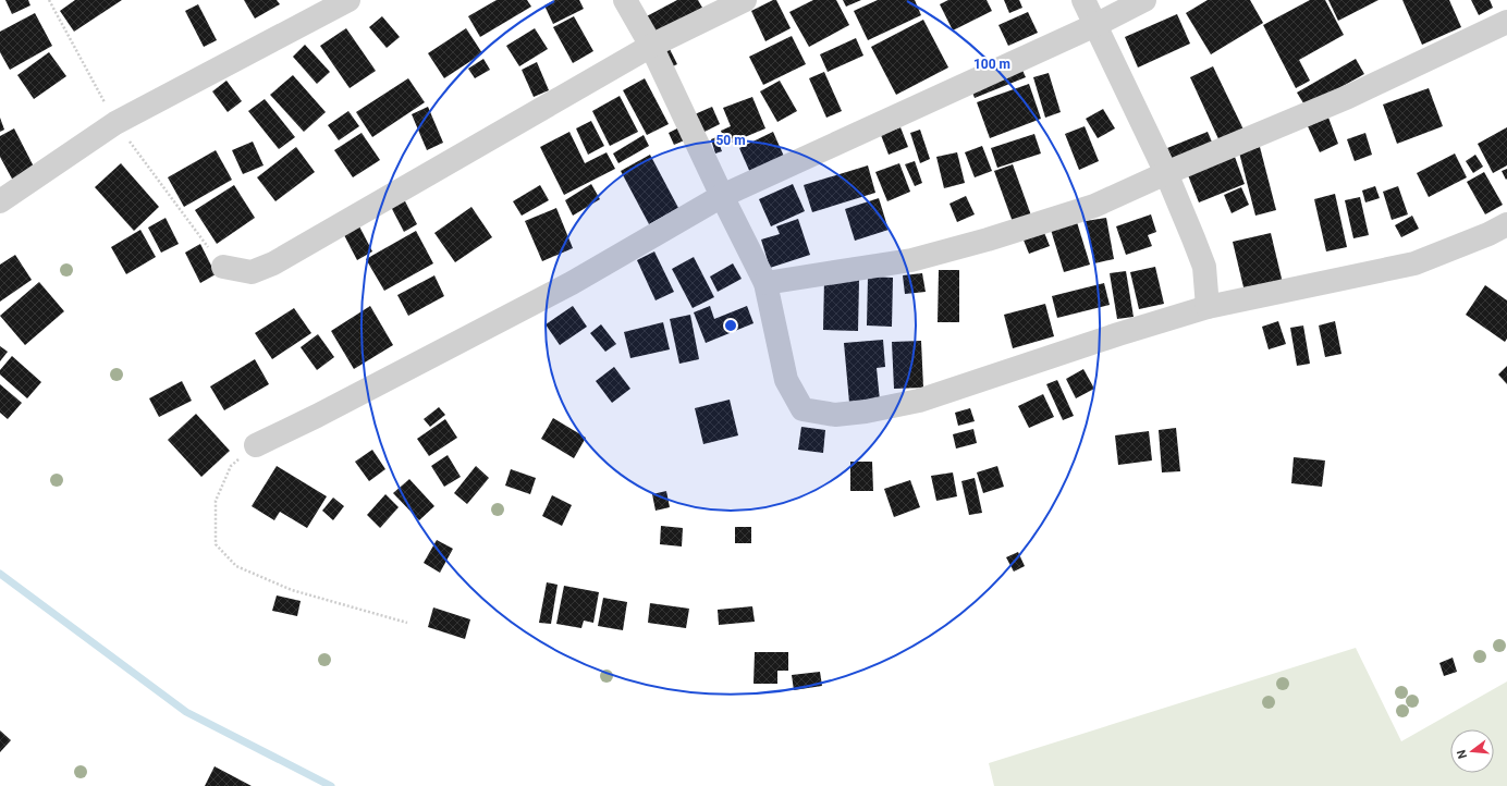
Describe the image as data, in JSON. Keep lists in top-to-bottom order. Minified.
{"north":"left","rings":["100 m","50 m"]}
